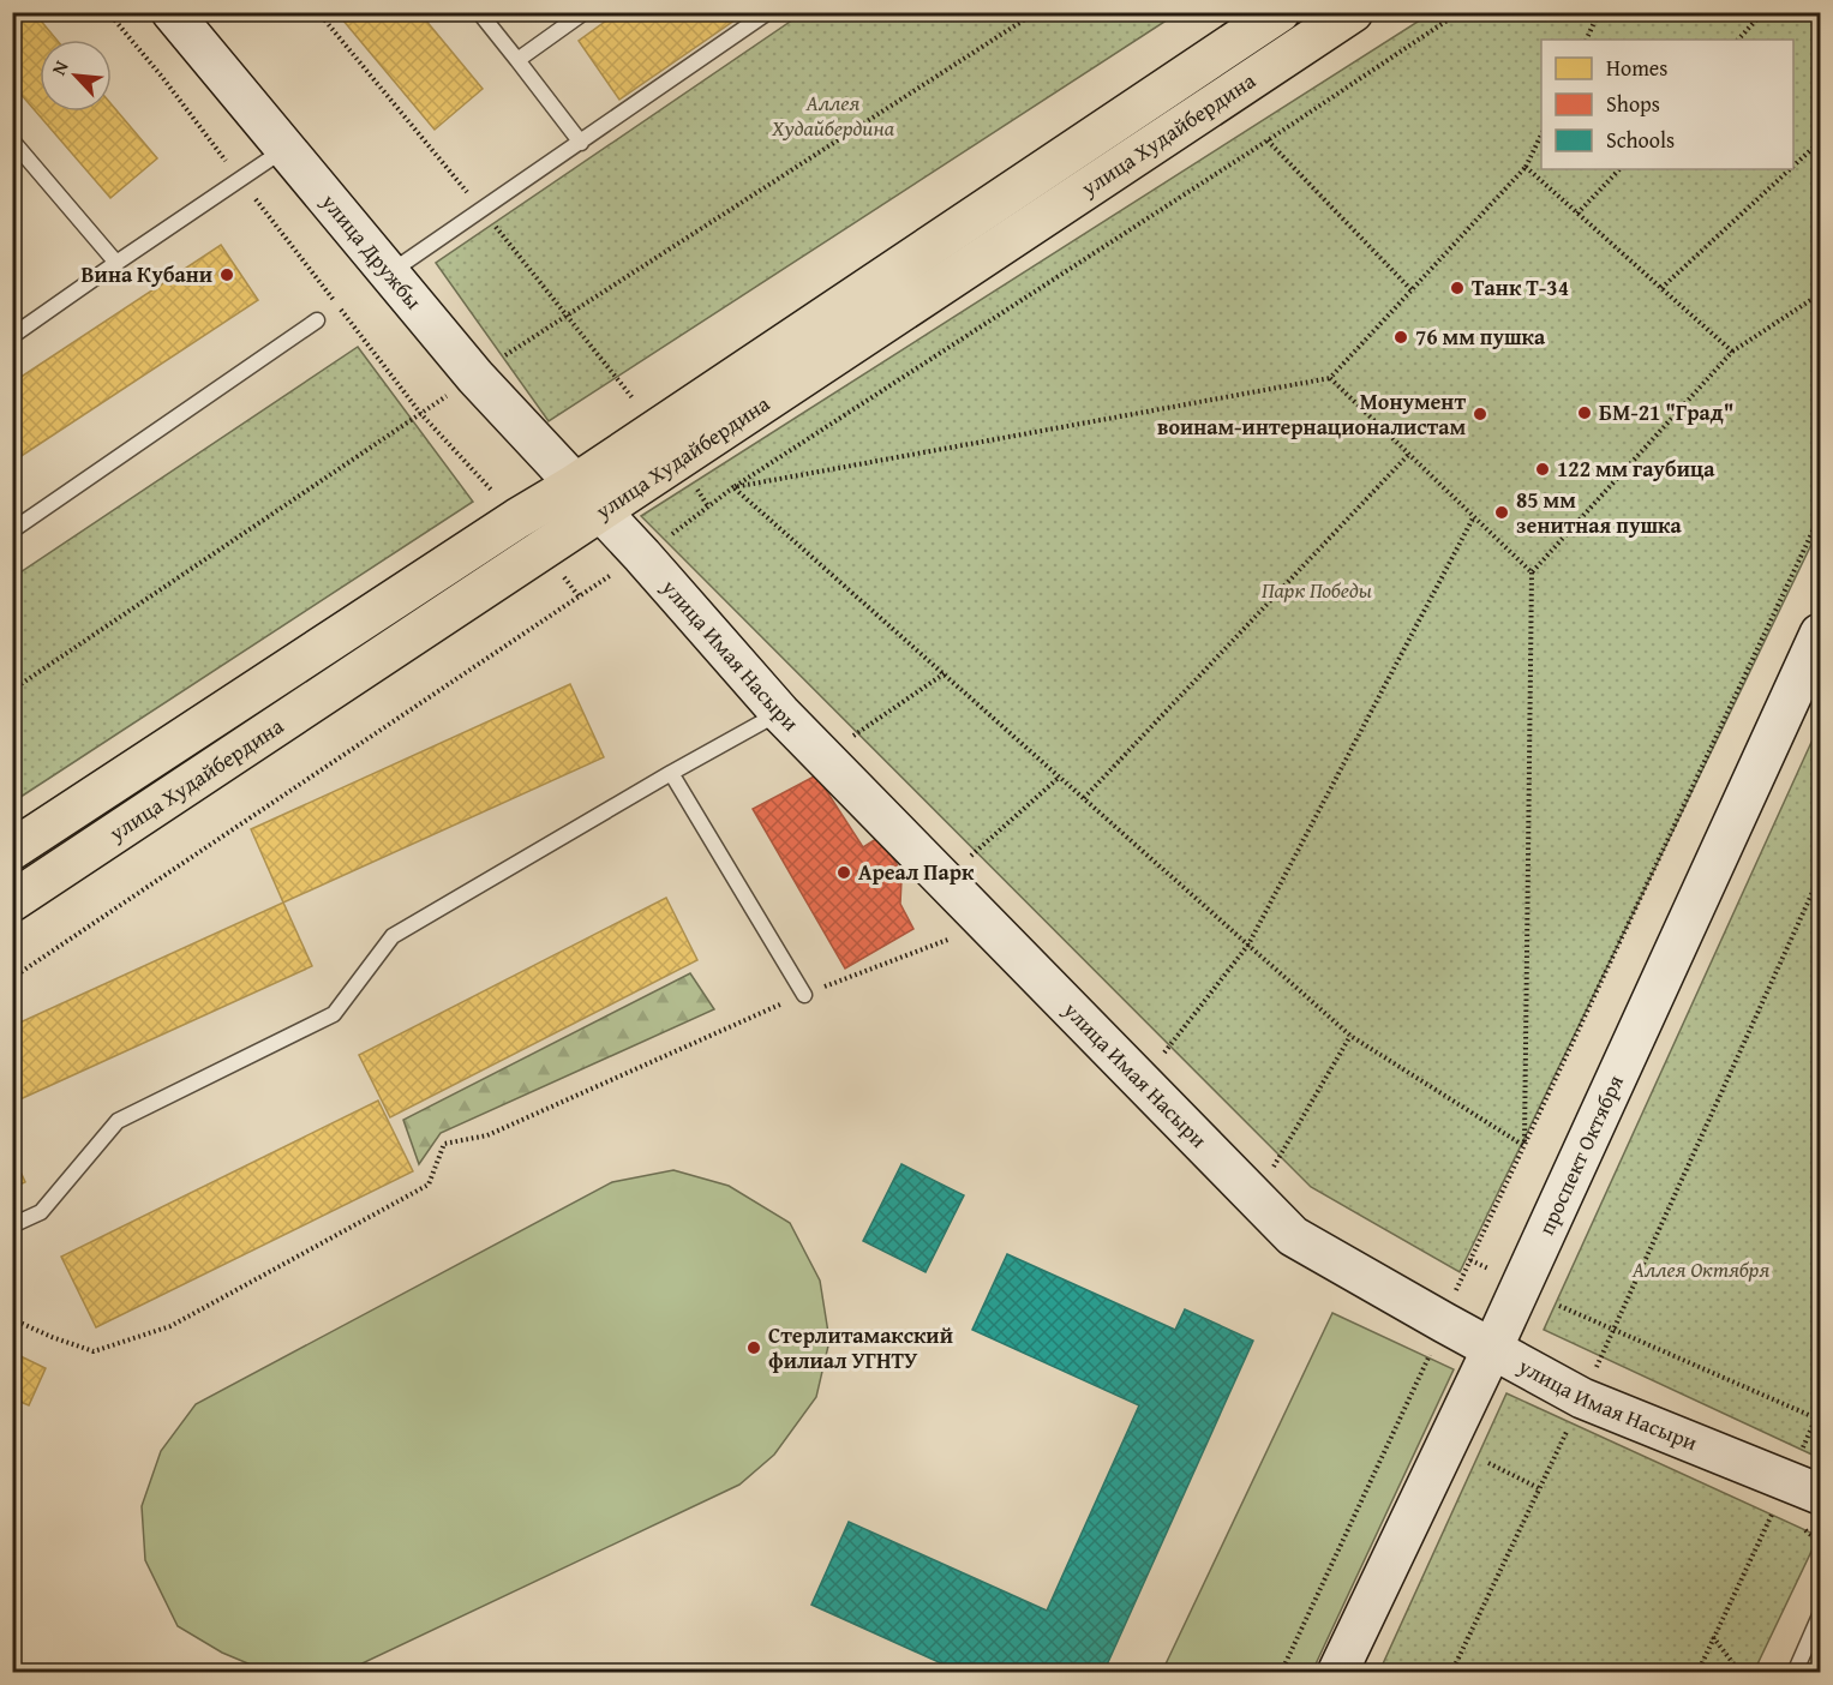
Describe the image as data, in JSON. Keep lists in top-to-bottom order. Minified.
{"streets":{"main road":["улица Худайбердина","улица Дружбы","улица Имая Насыри","проспект Октября"]},"crossings":[["улица Худайбердина","улица Дружбы"],["улица Худайбердина","улица Имая Насыри"],["улица Дружбы","улица Имая Насыри"],["улица Имая Насыри","проспект Октября"]],"parks":["Аллея Худайбердина","Парк Победы","Аллея Октября"],"places":["Вина Кубани","Танк Т-34","76 мм пушка","БМ-21 \"Град\"","Монумент воинам-интернационалистам","122 мм гаубица","85 мм зенитная пушка","Ареал Парк","Стерлитамакский филиал УГНТУ"],"legend":["Homes","Shops","Schools"],"north":"top left"}
